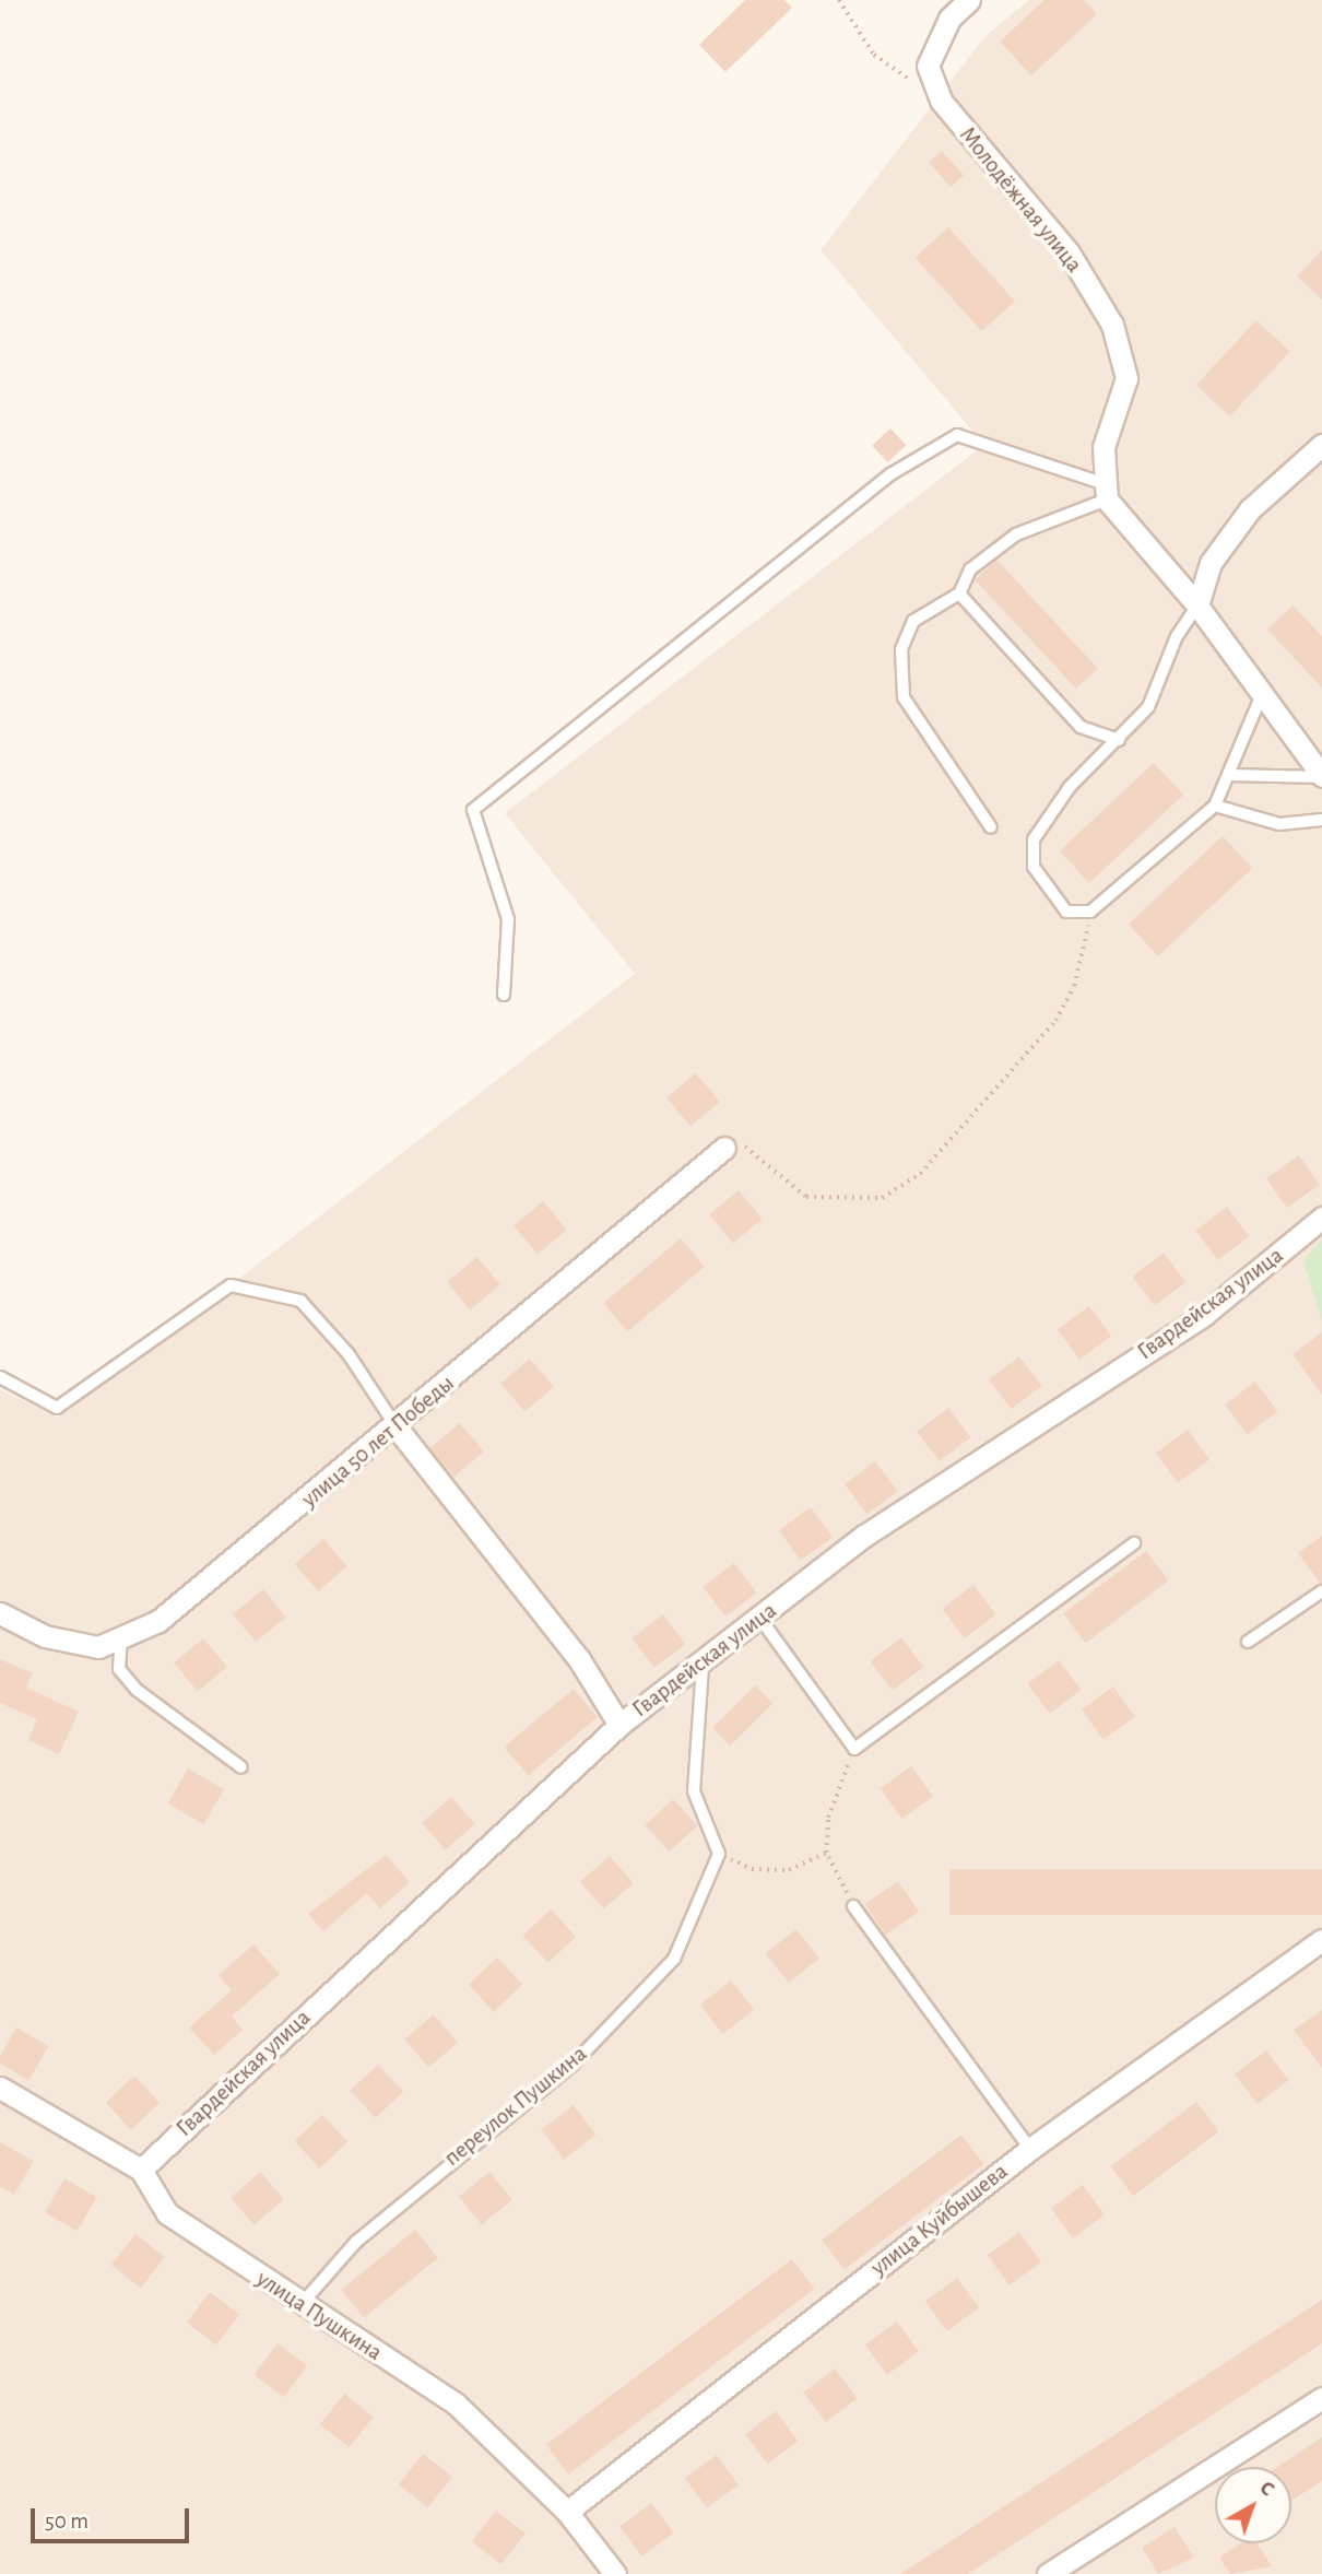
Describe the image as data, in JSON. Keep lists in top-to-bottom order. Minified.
{"streets":{"street":["Молодёжная улица","Гвардейская улица","улица 50 лет Победы","улица Куйбышева","улица Пушкина"],"lane":["переулок Пушкина"]},"crossings":[["Гвардейская улица","улица Пушкина"],["переулок Пушкина","улица Пушкина"],["улица Куйбышева","улица Пушкина"]],"scale_bar":"50 m","north":"top right"}
